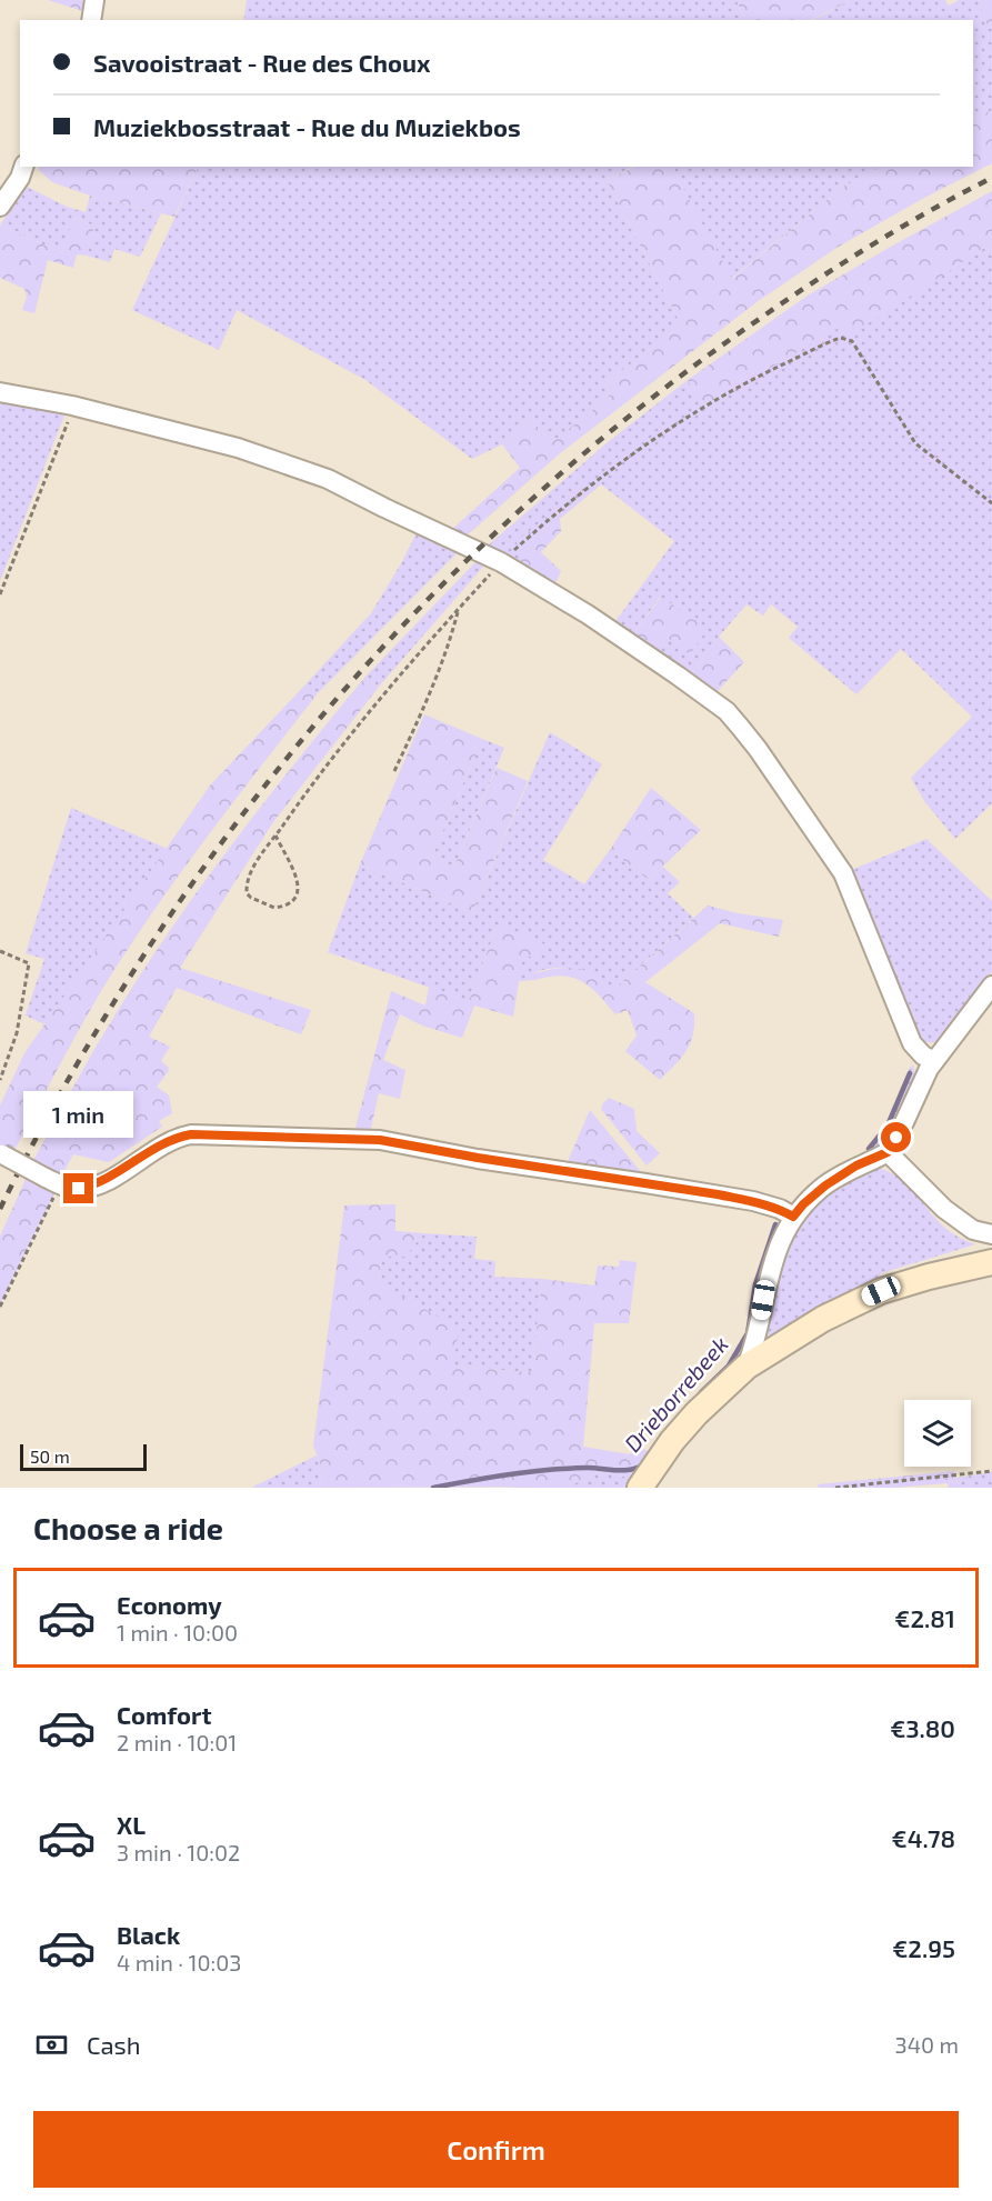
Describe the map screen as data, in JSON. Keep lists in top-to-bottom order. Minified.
{"water":["Drieborrebeek"],"scale_bar":"50 m","page":{"banner":["Savooistraat - Rue des Choux","Muziekbosstraat - Rue du Muziekbos"],"bubble":"1 min","scale":"50 m","heading":"Choose a ride","list":[{"name":"Economy","note":"1 min · 10:00","value":"€2.81"},{"name":"Comfort","note":"2 min · 10:01","value":"€3.80"},{"name":"XL","note":"3 min · 10:02","value":"€4.78"},{"name":"Black","note":"4 min · 10:03","value":"€2.95"}],"pay":["Cash","340 m"],"buttons":"Confirm"}}
